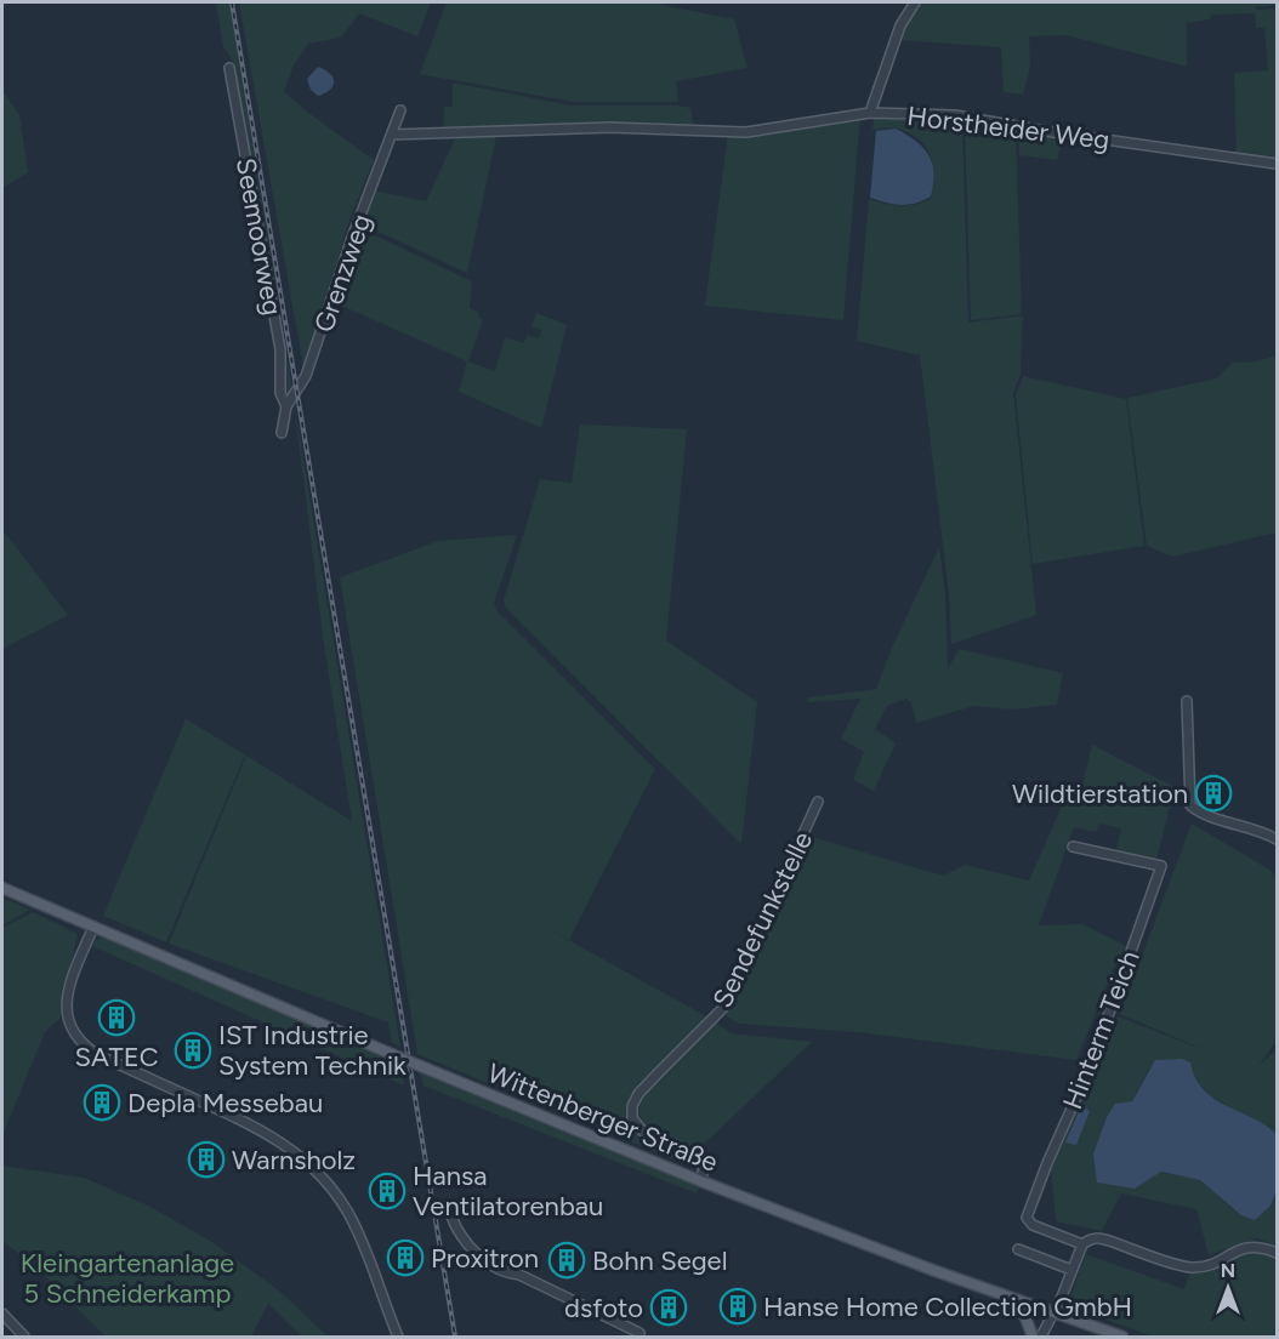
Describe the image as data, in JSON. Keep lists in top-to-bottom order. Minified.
{"streets":{"main road":["Wittenberger Straße"],"street":["Horstheider Weg","Seemoorweg","Grenzweg","Sendefunkstelle","Hinterm Teich"]},"crossings":[["Horstheider Weg","Grenzweg"],["Seemoorweg","Grenzweg"],["Sendefunkstelle","Wittenberger Straße"]],"parks":["Kleingartenanlage 5 Schneiderkamp"],"places":{"building":["Wildtierstation","SATEC","IST Industrie System Technik","Depla Messebau","Warnsholz","Hansa Ventilatorenbau","Proxitron","Bohn Segel","Hanse Home Collection GmbH","dsfoto"]},"north":"top"}
